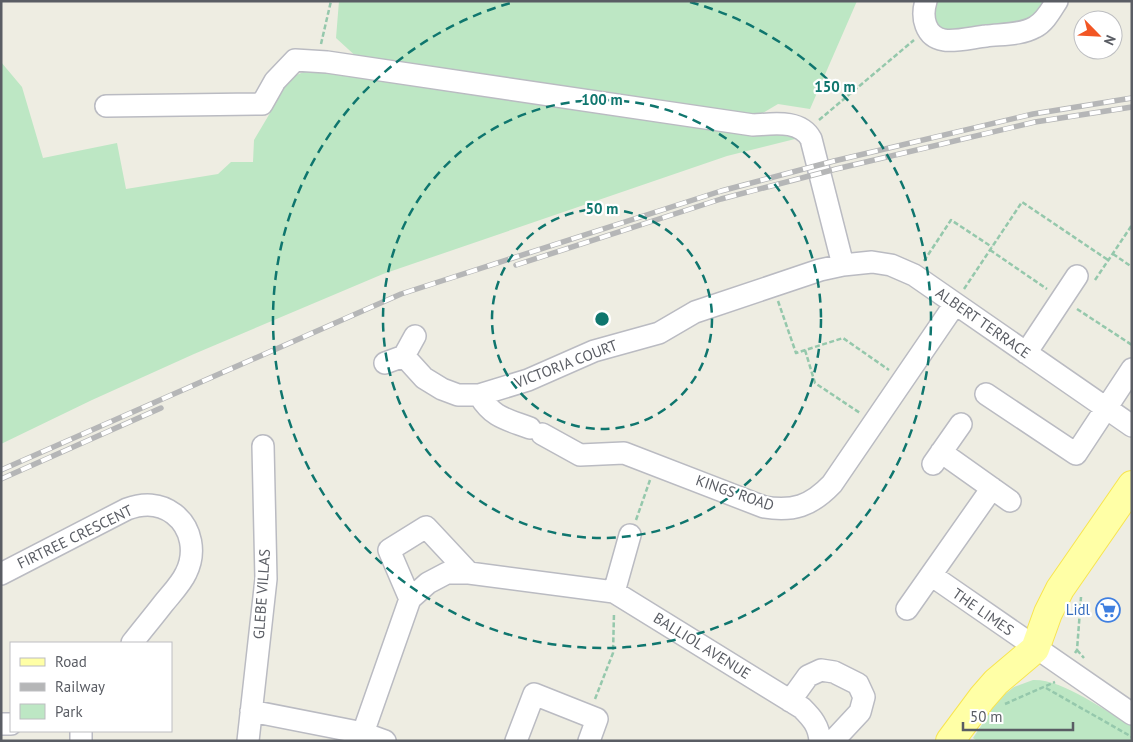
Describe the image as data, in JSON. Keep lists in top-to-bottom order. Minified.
{"streets":{"street":["ALBERT TERRACE","VICTORIA COURT","KINGS ROAD","FIRTREE CRESCENT","GLEBE VILLAS","THE LIMES","BALLIOL AVENUE"]},"crossings":[["ALBERT TERRACE","VICTORIA COURT"],["ALBERT TERRACE","KINGS ROAD"],["VICTORIA COURT","KINGS ROAD"]],"places":{"supermarket":["Lidl"]},"legend":["Road","Railway","Park"],"scale_bar":"50 m","north":"bottom right","rings":["150 m","100 m","50 m"]}
